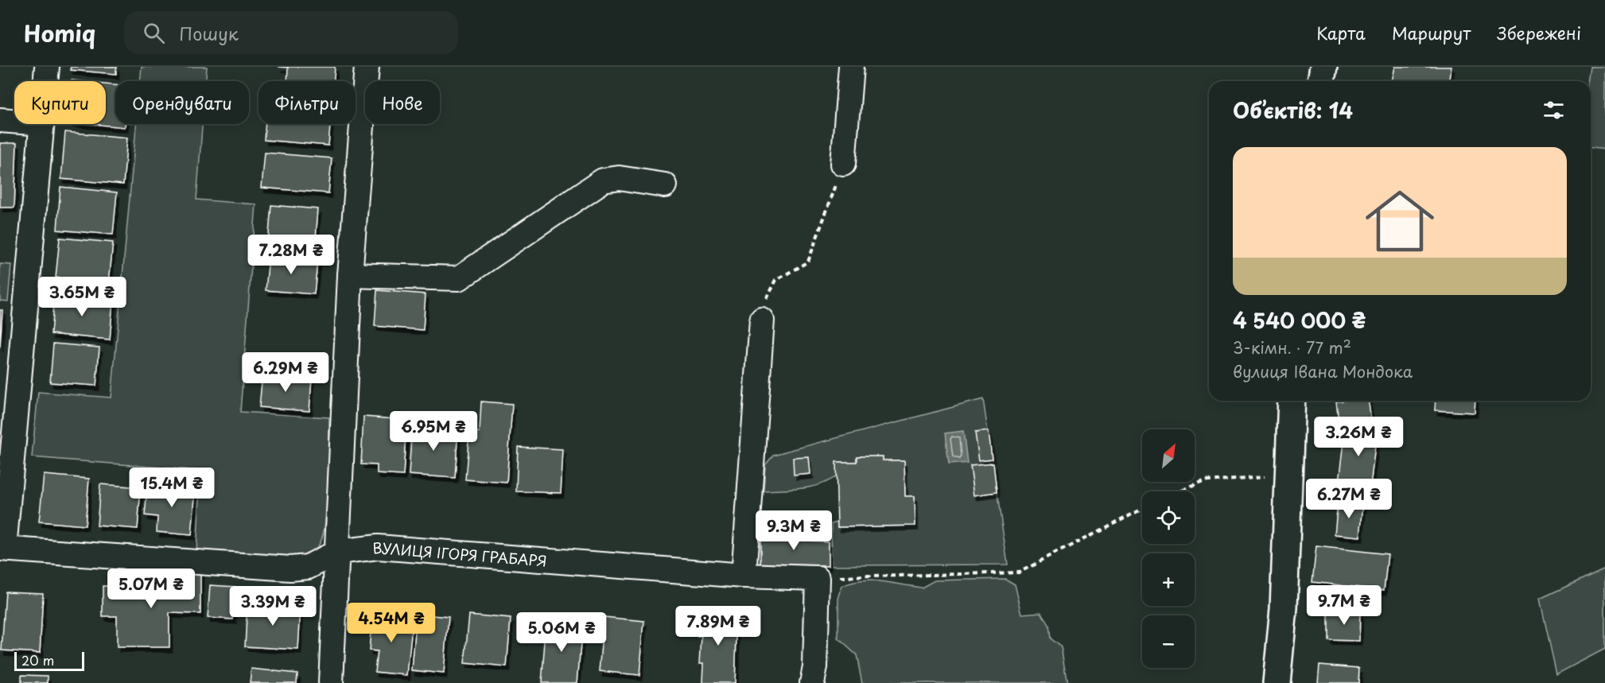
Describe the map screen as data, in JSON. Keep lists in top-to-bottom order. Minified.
{"streets":{"street":["ВУЛИЦЯ ІГОРЯ ГРАБАРЯ"]},"scale_bar":"20 m","north":"top right","page":{"header":"Homiq","search":"Пошук","nav":["Карта","Маршрут","Збережені"],"chip":["Купити","Орендувати","Фільтри","Нове"],"heading":"Об’єктів: 14","list":[{"name":"4 540 000 ₴","note":"3-кімн. · 77 m² · вулиця Івана Мондока"}],"price":["7.28M ₴","3.65M ₴","6.29M ₴","6.95M ₴","3.26M ₴","15.4M ₴","6.27M ₴","9.3M ₴","5.07M ₴","9.7M ₴","3.39M ₴","4.54M ₴","7.89M ₴","5.06M ₴"],"map_buttons":["+","−"],"scale":"20 m"}}
